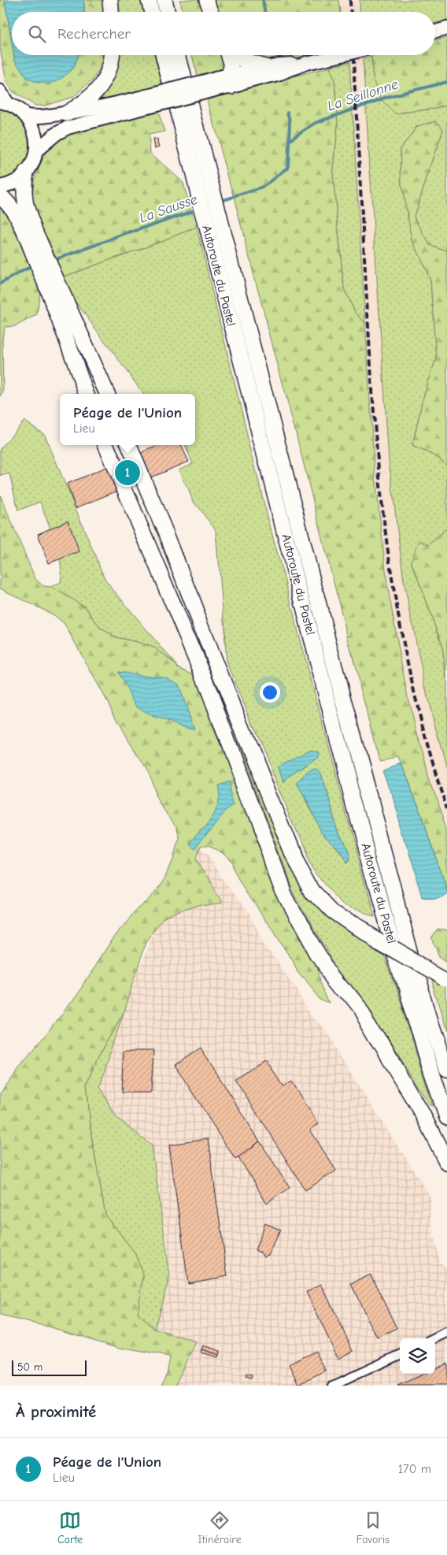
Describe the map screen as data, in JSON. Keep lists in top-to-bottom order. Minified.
{"streets":{"highway":["Autoroute du Pastel"]},"water":["La Seillonne","La Sausse"],"scale_bar":"50 m","page":{"search":"Rechercher","popup":["Péage de l'Union","Lieu"],"pins":"1","scale":"50 m","heading":"À proximité","list":[{"mark":"1","name":"Péage de l'Union","note":"Lieu","value":"170 m"}],"nav":["Carte","Itinéraire","Favoris"]}}
